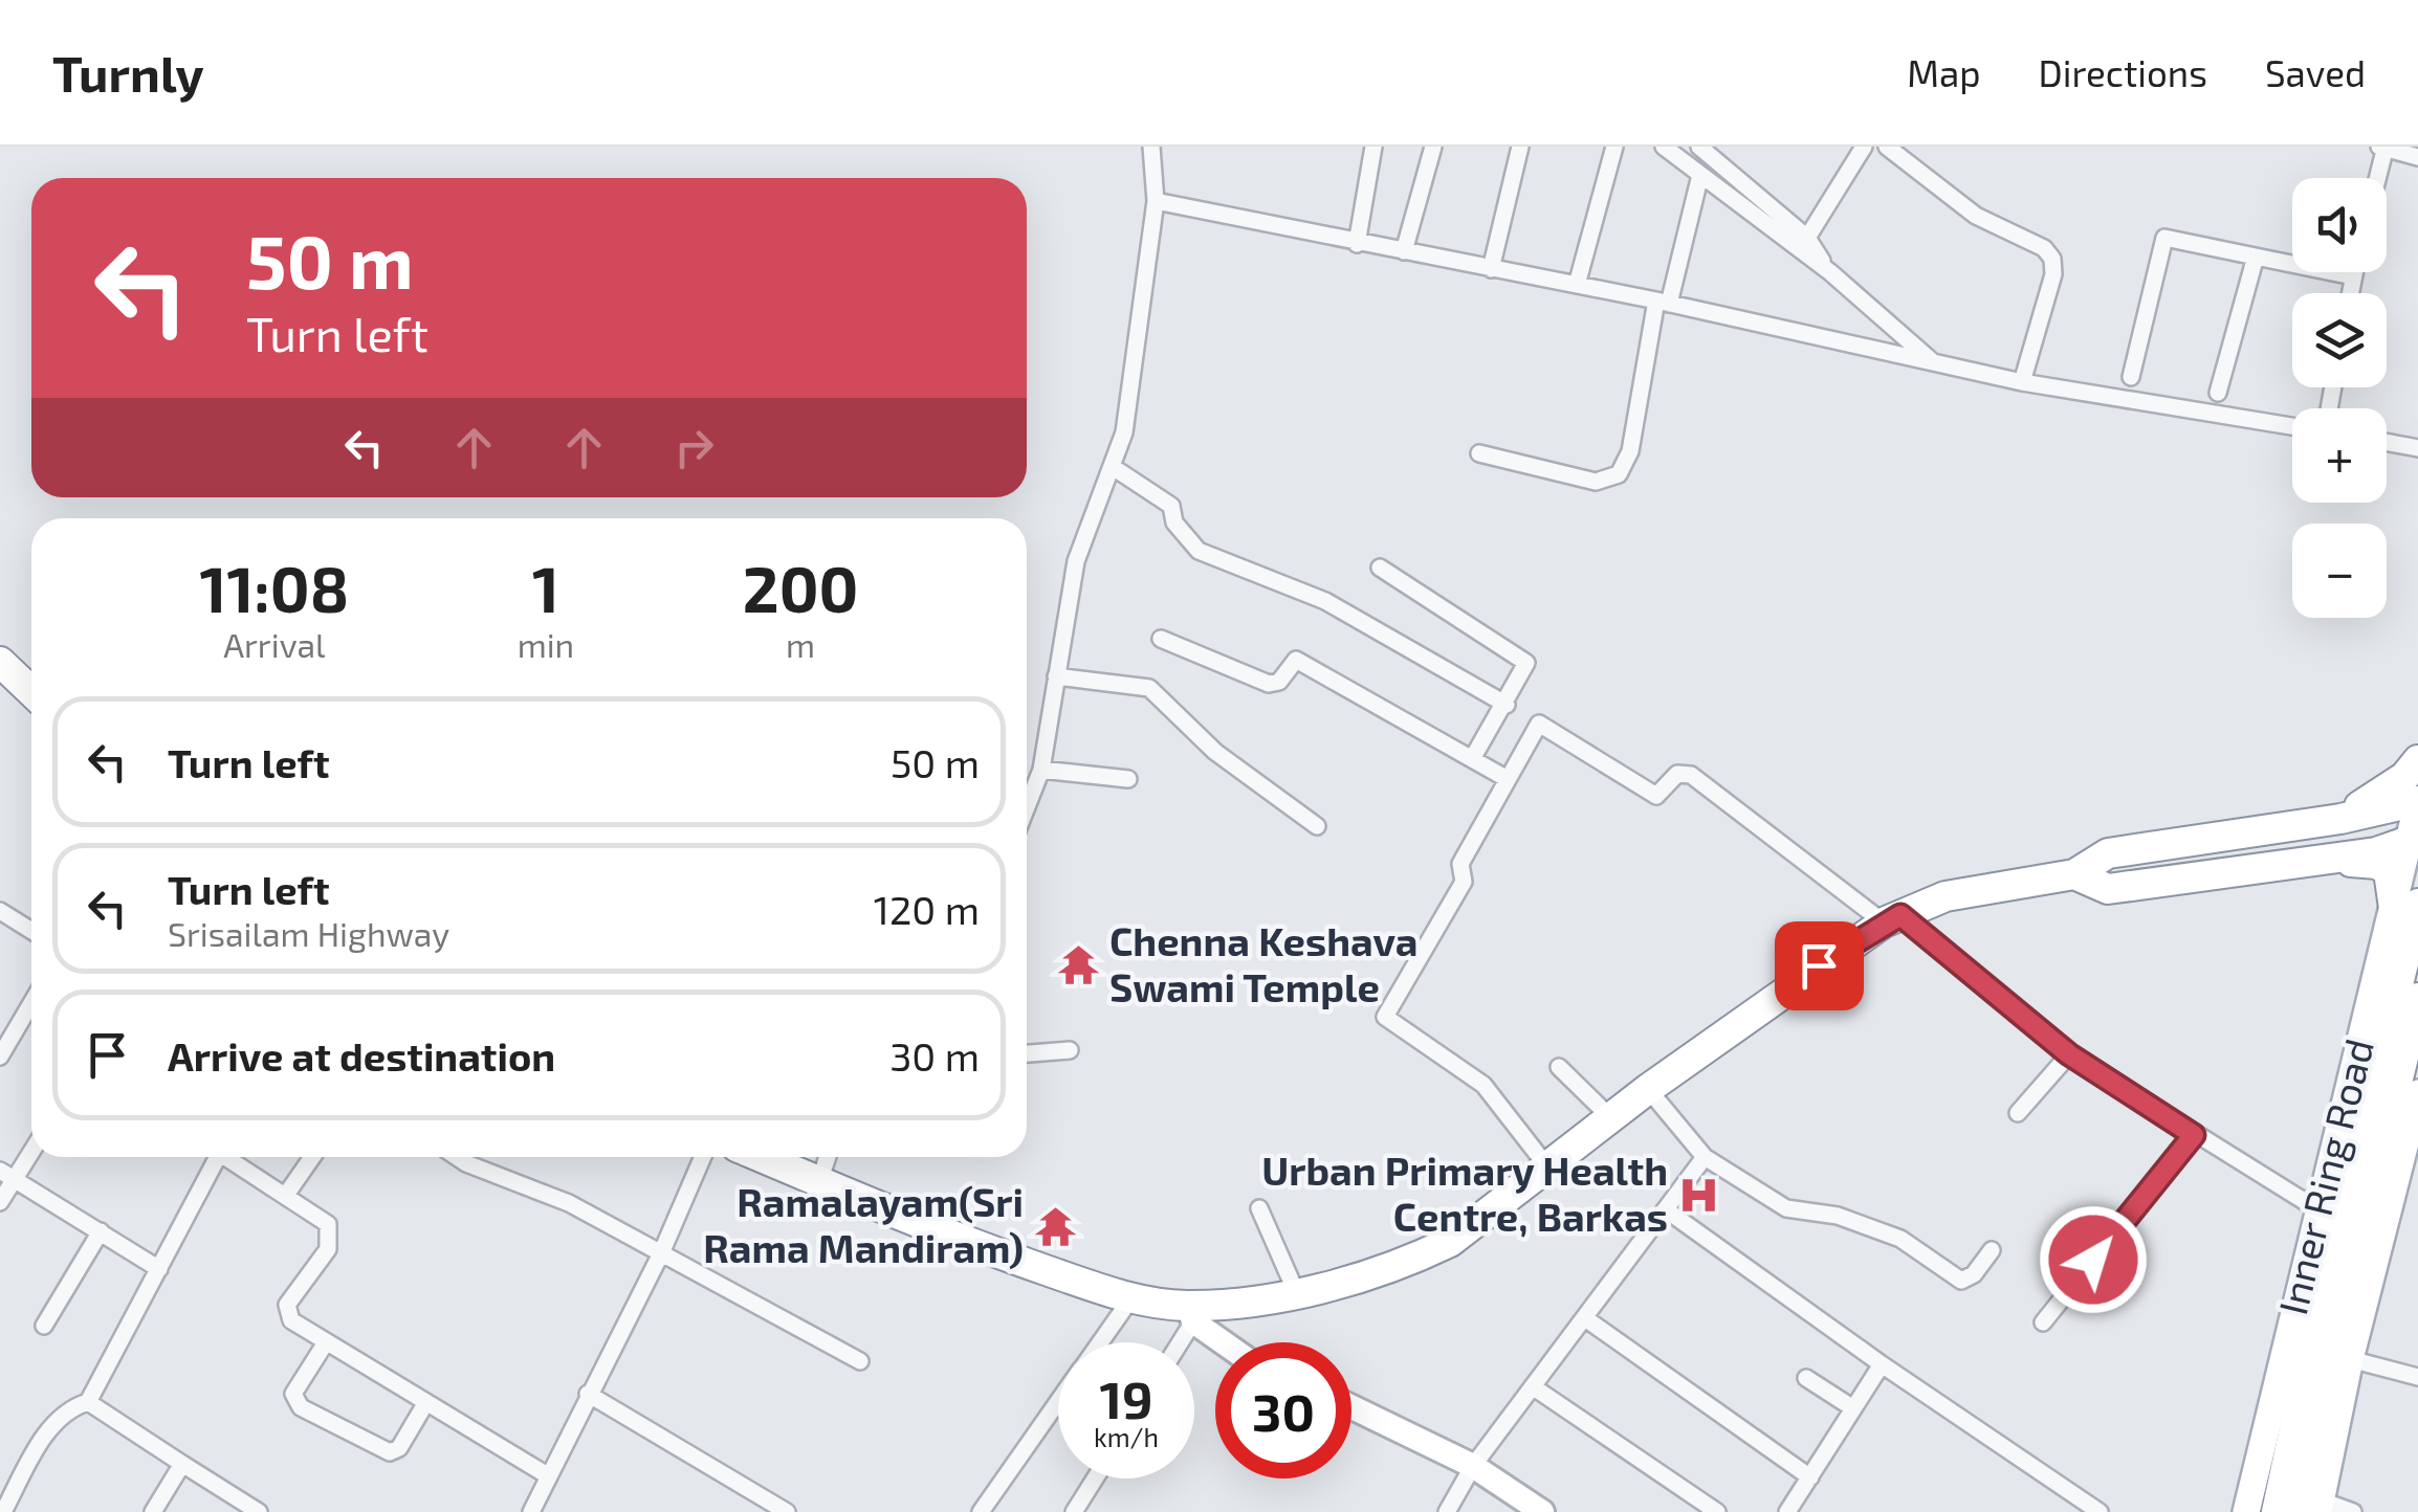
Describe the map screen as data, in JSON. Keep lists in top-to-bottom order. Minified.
{"streets":{"main road":["Inner Ring Road"]},"places":{"temple":["Chenna Keshava Swami Temple","Ramalayam(Sri Rama Mandiram)"],"hospital":["Urban Primary Health Centre, Barkas"]},"page":{"header":"Turnly","nav":["Map","Directions","Saved"],"map_buttons":["+","−"],"turn":["50 m","Turn left"],"eta":["11:08","Arrival","1","min","200","m"],"list":[{"name":"Turn left","value":"50 m"},{"name":"Turn left","note":"Srisailam Highway","value":"120 m"},{"name":"Arrive at destination","value":"30 m"}],"speed":"19 km/h","limit":"30"}}
